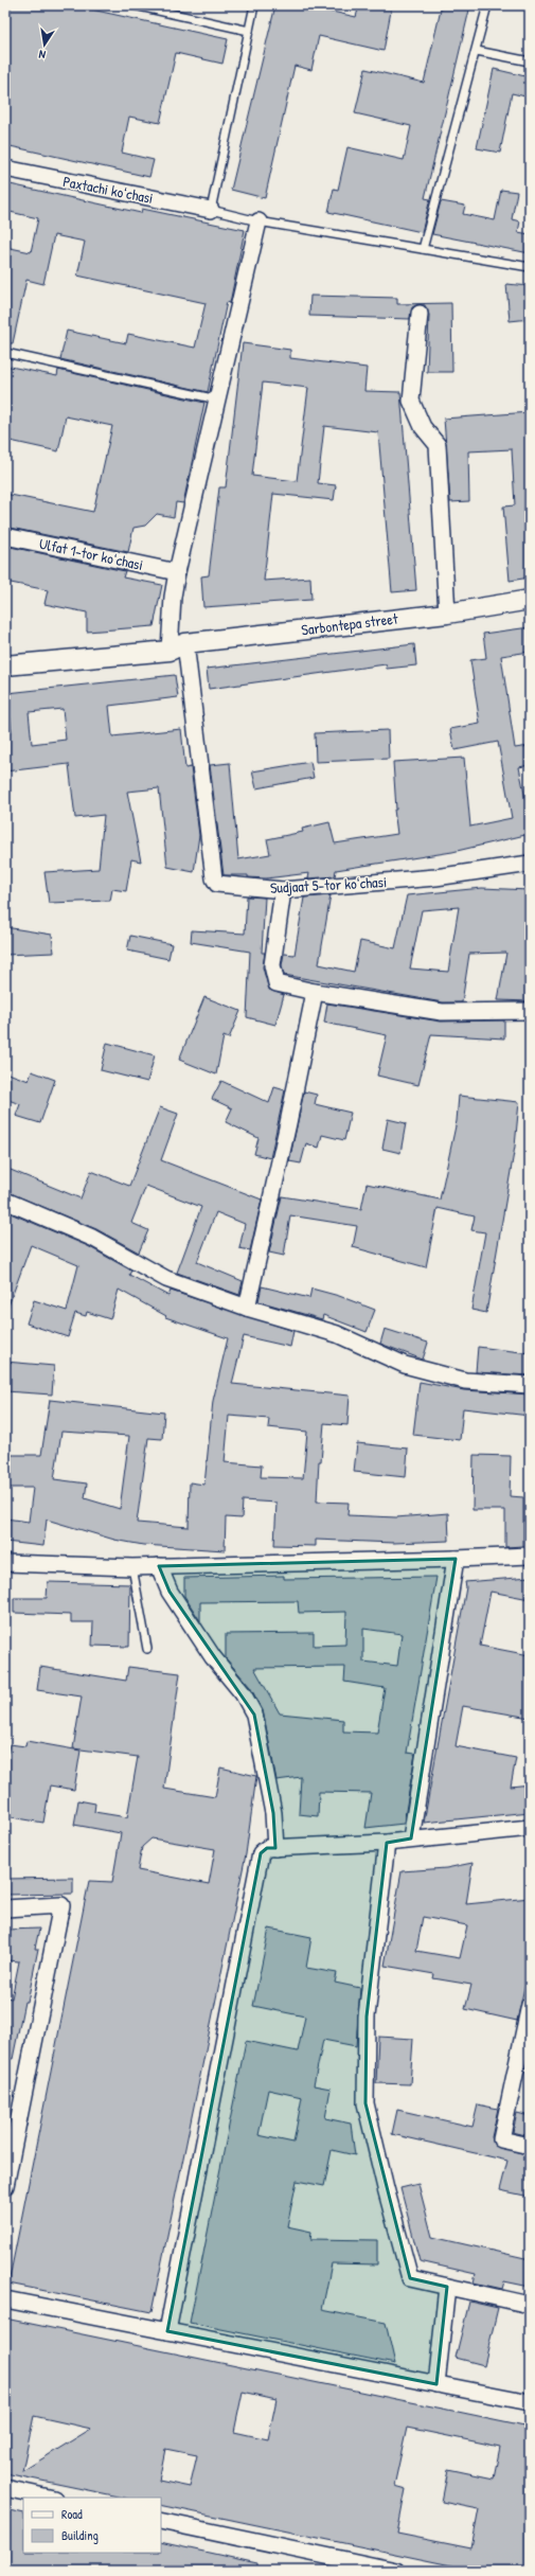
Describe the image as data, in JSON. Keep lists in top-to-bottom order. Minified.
{"streets":{"street":["Paxtachi koʻchasi","Ulfat 1-tor koʻchasi","Sarbontepa street","Sudjaat 5-tor koʻchasi"]},"crossings":[["Ulfat 1-tor koʻchasi","Sudjaat 5-tor koʻchasi"],["Sarbontepa street","Sudjaat 5-tor koʻchasi"]],"legend":["Road","Building"],"north":"bottom"}
